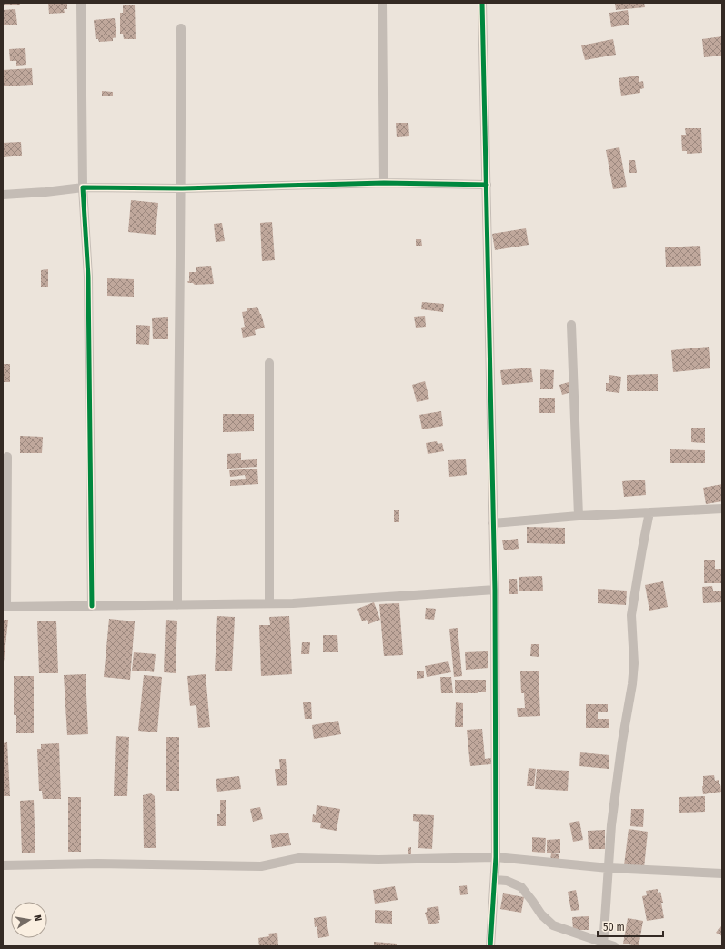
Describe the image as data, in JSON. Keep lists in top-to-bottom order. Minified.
{"scale_bar":"50 m","north":"right"}
